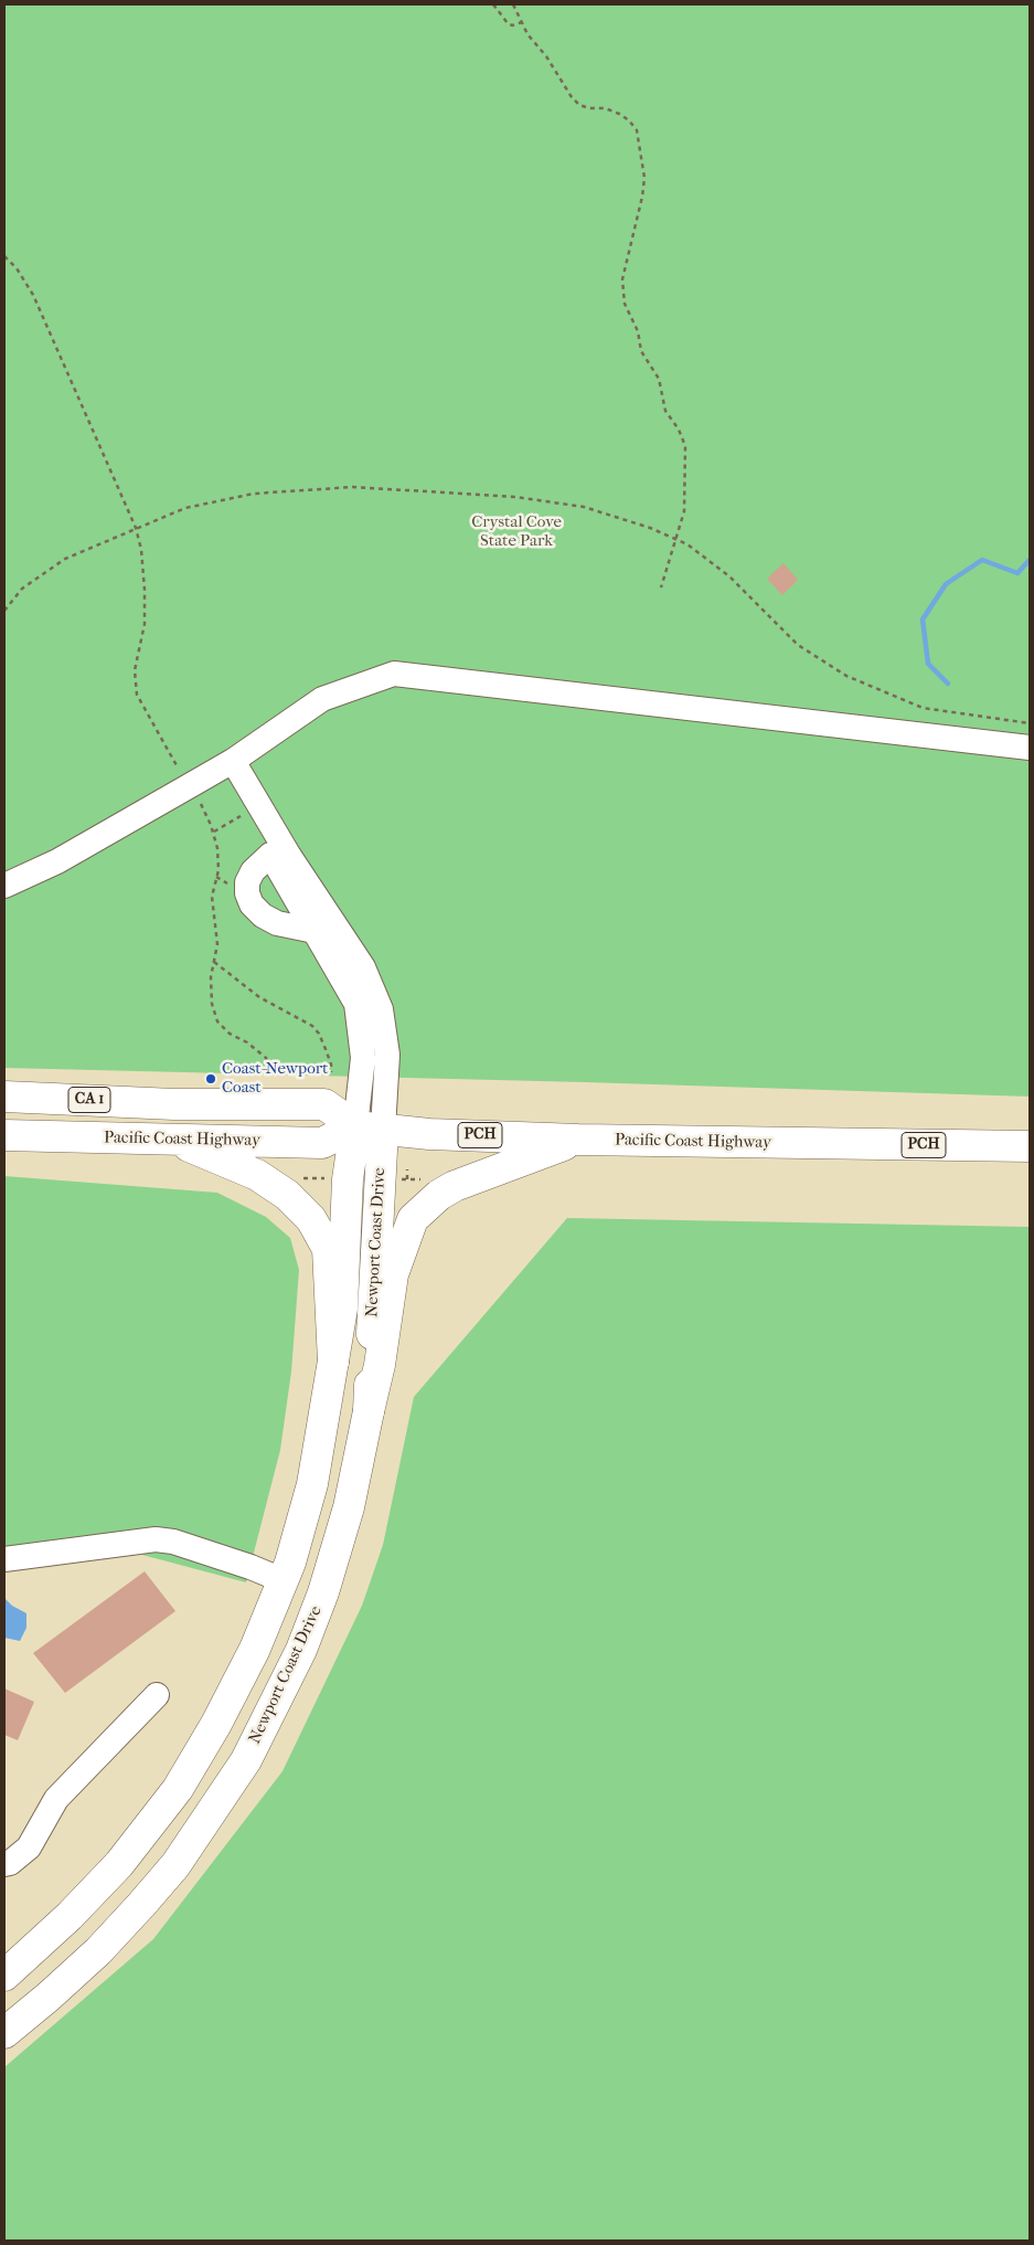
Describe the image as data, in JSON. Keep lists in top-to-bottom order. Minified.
{"streets":{"main road":["CA 1","PCH","Pacific Coast Highway","Newport Coast Drive"]},"crossings":[["CA 1","Pacific Coast Highway"],["CA 1","Newport Coast Drive"],["Pacific Coast Highway","Newport Coast Drive"]],"parks":["Crystal Cove State Park"],"places":["Coast-Newport Coast"]}
